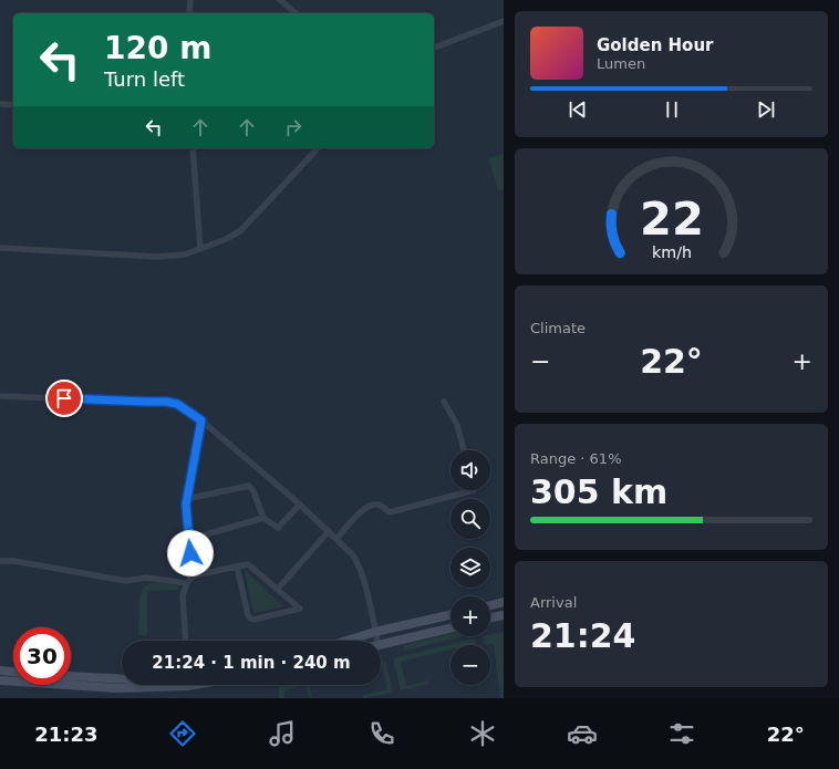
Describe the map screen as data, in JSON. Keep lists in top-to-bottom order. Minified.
{"page":{"turn":["120 m","Turn left"],"song":["Golden Hour","Lumen"],"tile":["Climate",["Range · 61%","305 km"],["Arrival","21:24"]],"heat":["−","22°","+"],"map_buttons":["+","−"],"limit":"30","trip":"21:24 · 1 min · 240 m","tabs":["21:23","22°"],"gauge":["22","km/h"]}}
